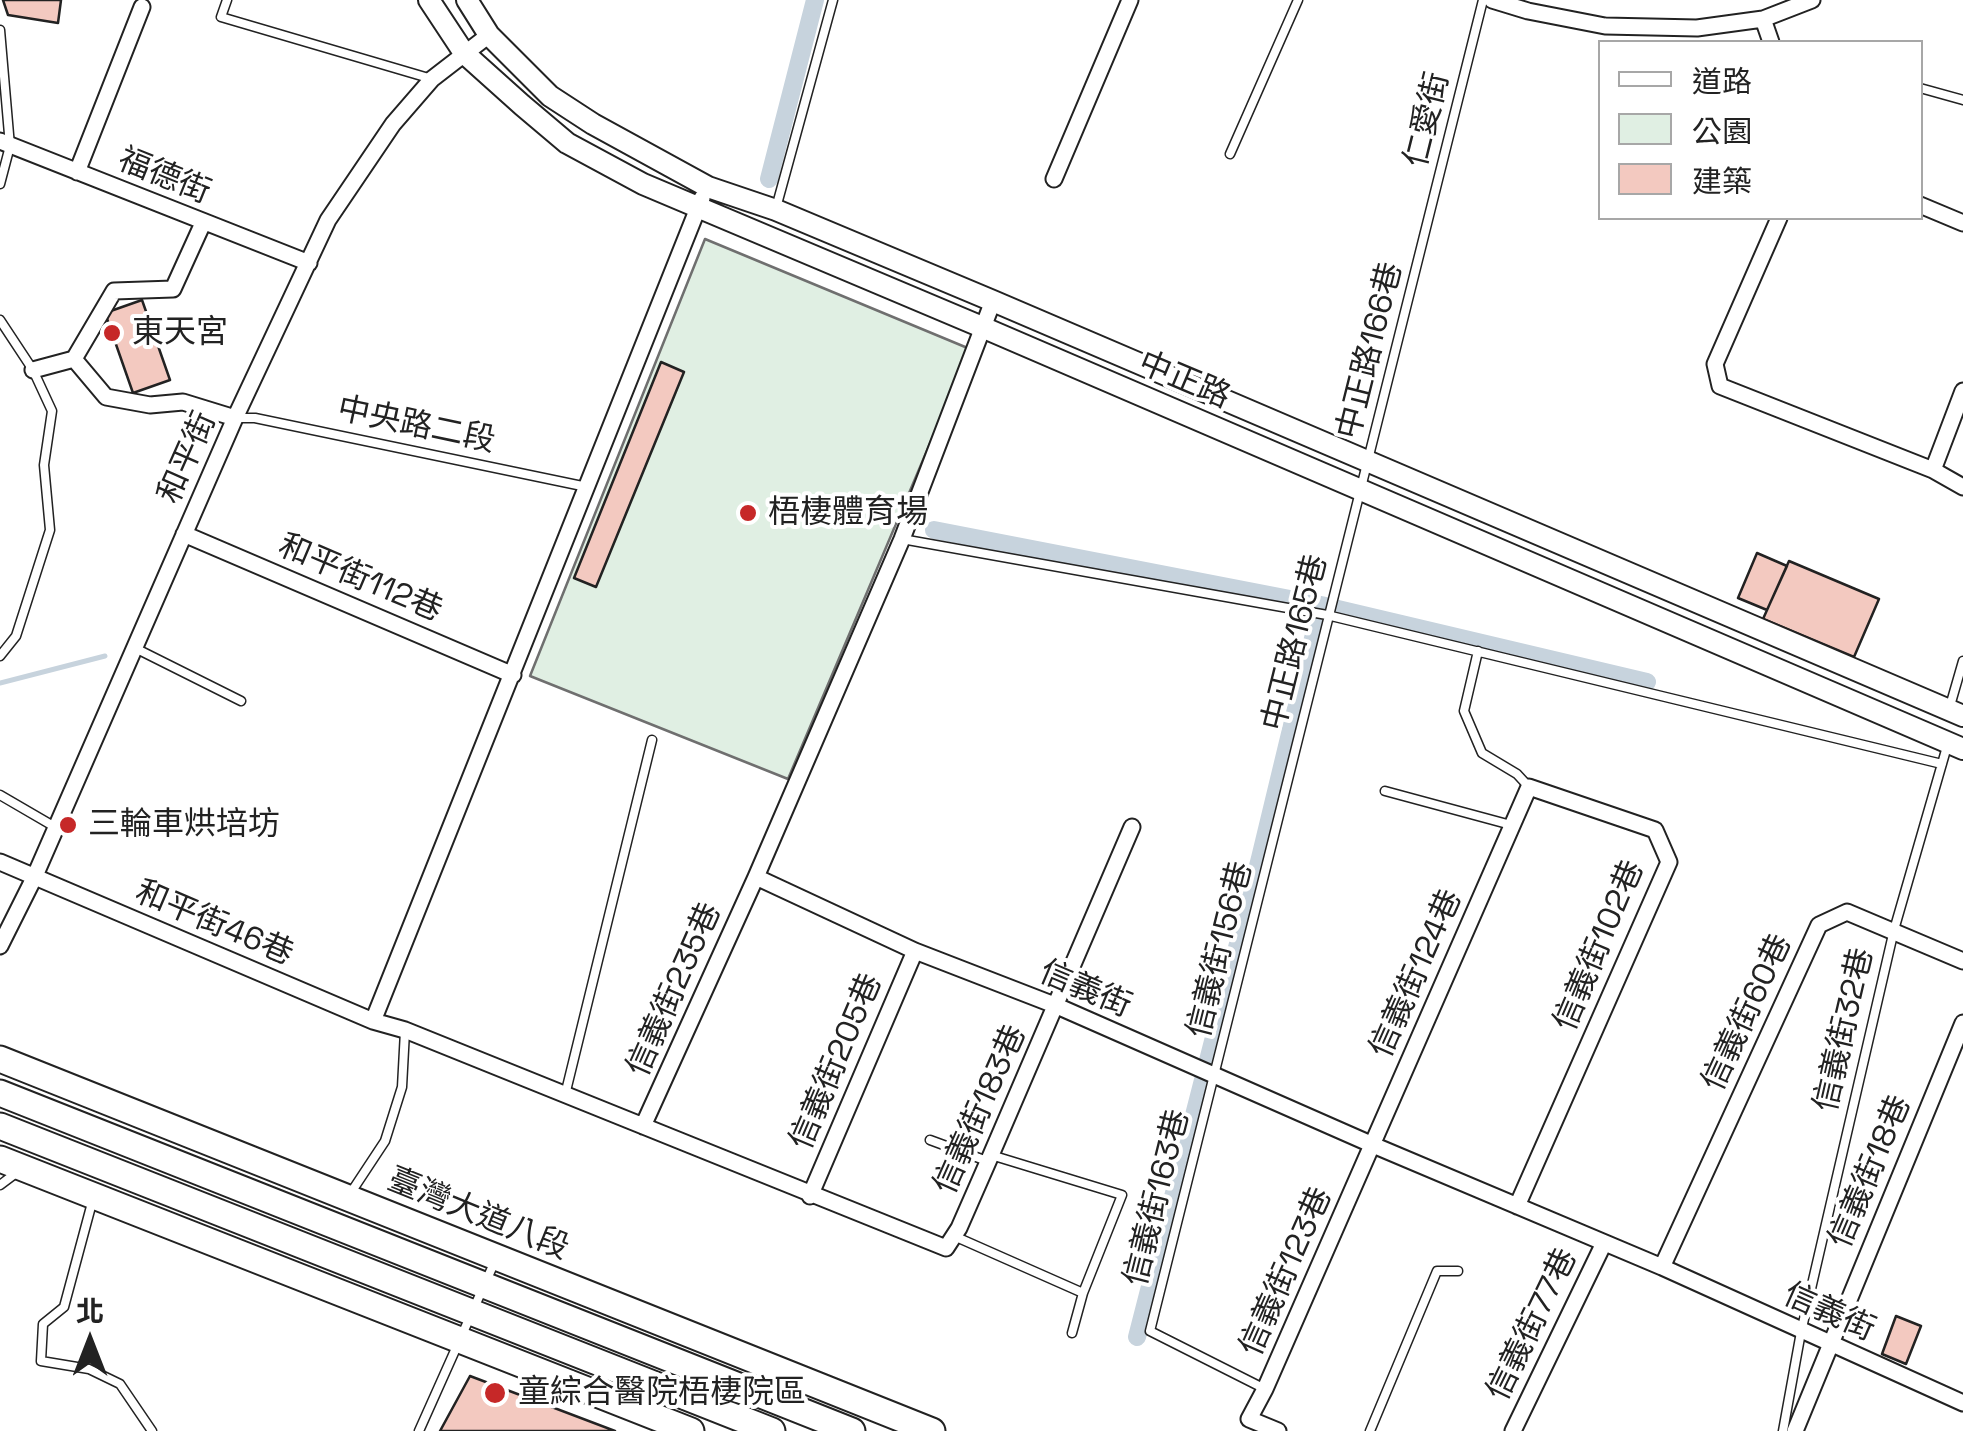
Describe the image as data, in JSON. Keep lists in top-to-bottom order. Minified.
{"streets":{"main road":["臺灣大道八段"],"street":["福德街","中正路","和平街","和平街112巷","和平街46巷","信義街102巷","信義街124巷","信義街235巷","信義街","信義街60巷","信義街205巷","信義街183巷","信義街18巷","信義街123巷","信義街77巷"],"lane":["仁愛街","中正路166巷","中央路二段","中正路165巷","信義街156巷","信義街32巷","信義街163巷"]},"crossings":[["仁愛街","中正路166巷"],["福德街","和平街"],["中正路166巷","中正路"],["中正路166巷","中正路165巷"],["中正路","和平街"],["中正路","中正路165巷"],["中正路","信義街32巷"],["中央路二段","和平街"],["和平街","和平街112巷"],["和平街","和平街46巷"],["中正路165巷","信義街156巷"],["和平街46巷","信義街235巷"],["和平街46巷","信義街205巷"],["和平街46巷","信義街183巷"],["信義街102巷","信義街124巷"],["信義街102巷","信義街"],["信義街156巷","信義街"],["信義街156巷","信義街163巷"],["信義街124巷","信義街"],["信義街124巷","信義街123巷"],["信義街235巷","信義街"],["信義街","信義街60巷"],["信義街","信義街32巷"],["信義街","信義街205巷"],["信義街","信義街183巷"],["信義街","信義街18巷"],["信義街","信義街163巷"],["信義街","信義街123巷"],["信義街","信義街77巷"],["信義街60巷","信義街32巷"],["信義街205巷","信義街183巷"],["信義街163巷","信義街123巷"]],"places":["東天宮","梧棲體育場","三輪車烘培坊","童綜合醫院梧棲院區"],"legend":["道路","公園","建築"],"north":"top"}
